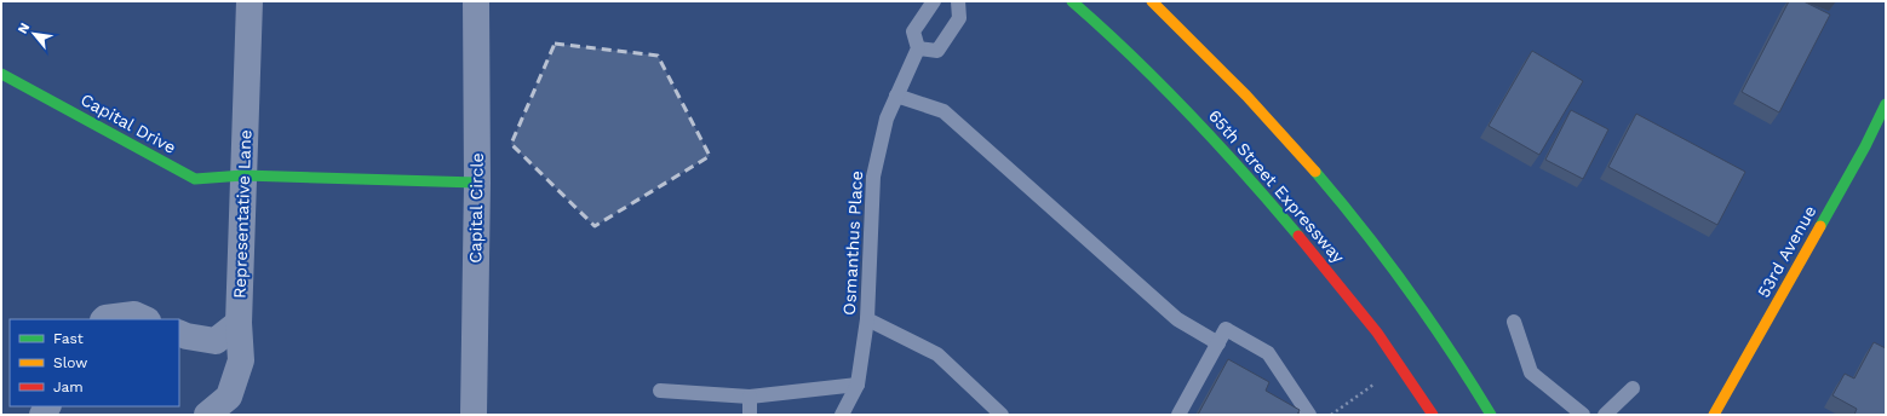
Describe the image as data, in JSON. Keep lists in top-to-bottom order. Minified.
{"streets":{"main road":["Capital Drive","65th Street Expressway","53rd Avenue"],"street":["Capital Circle","Representative Lane"],"lane":["Osmanthus Place"]},"crossings":[["Capital Drive","Capital Circle"],["Capital Drive","Representative Lane"]],"legend":["Fast","Slow","Jam"],"north":"top left"}
